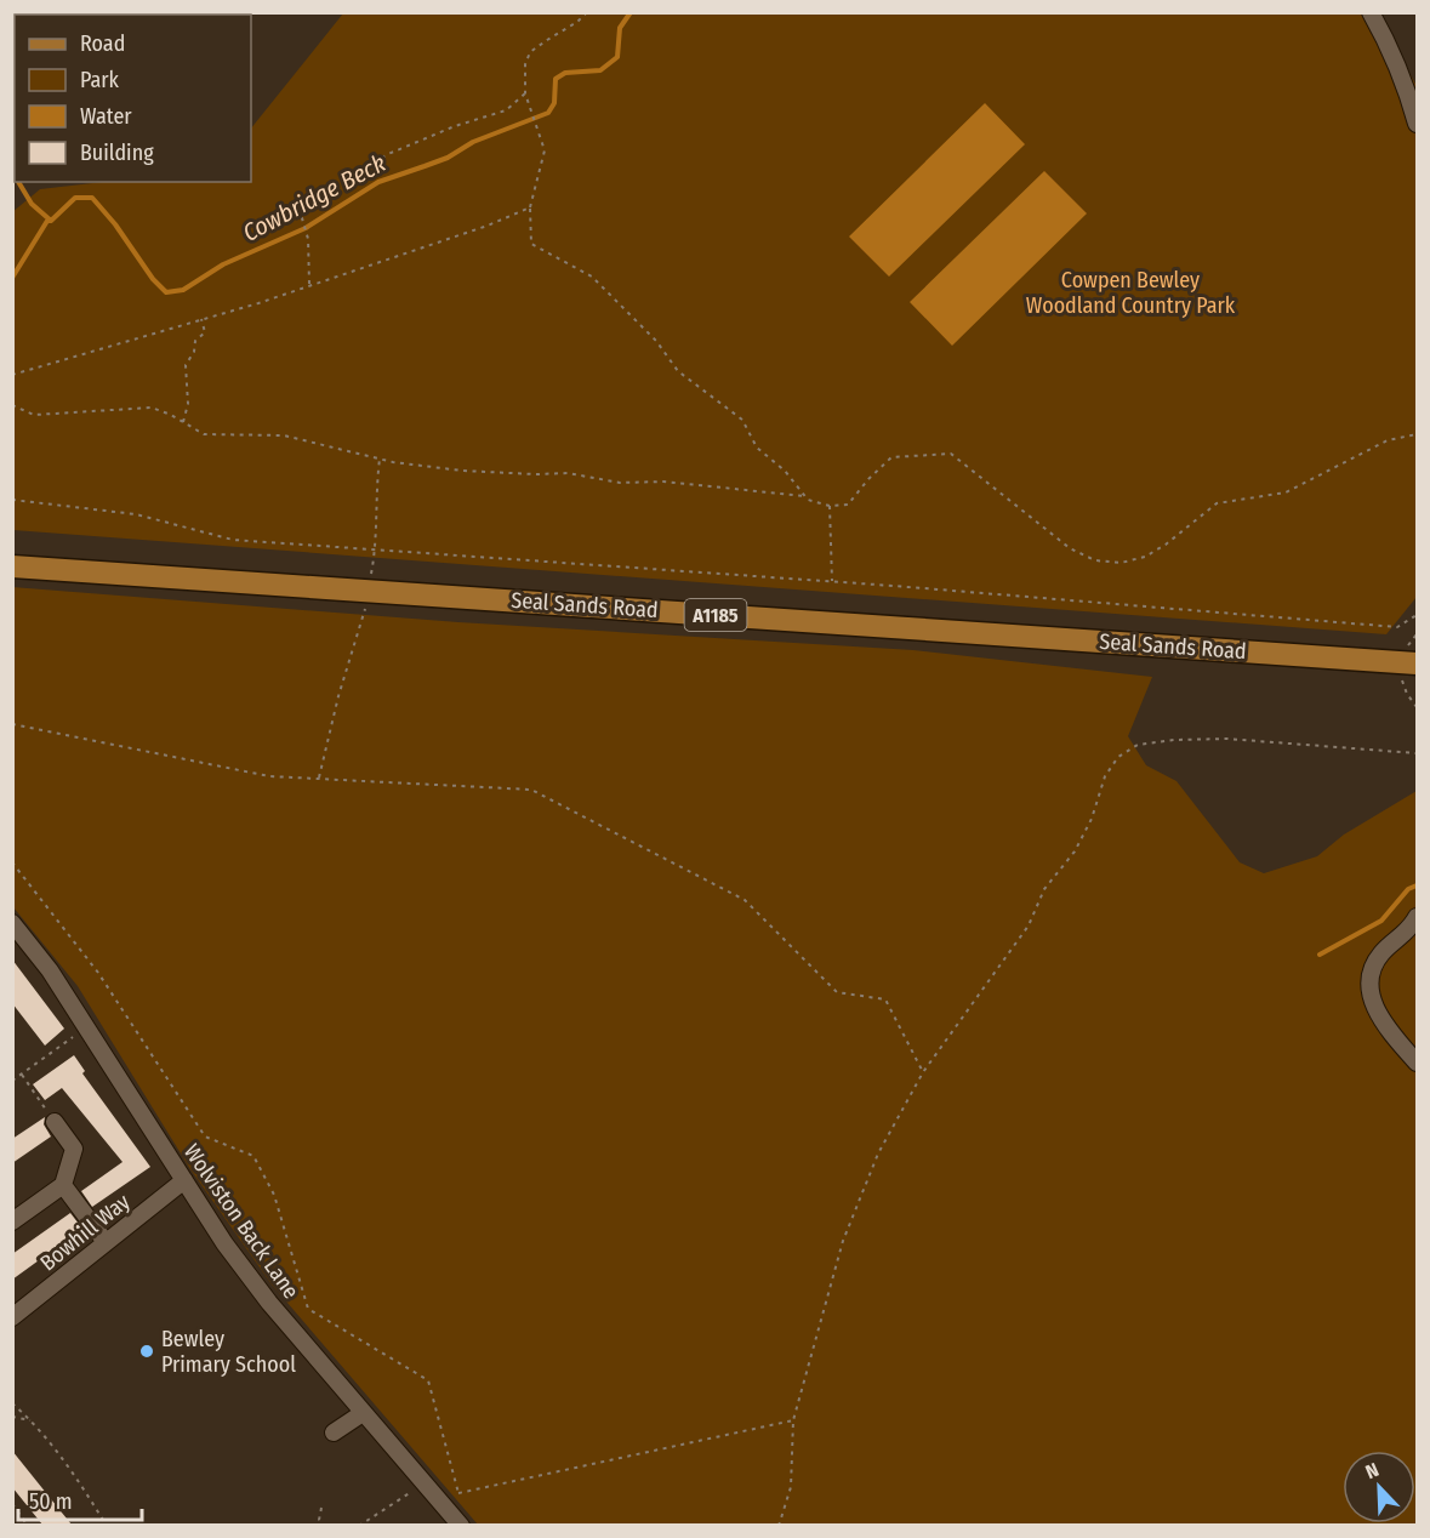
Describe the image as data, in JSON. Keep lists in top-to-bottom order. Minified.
{"streets":{"main road":["Seal Sands Road","A1185"],"street":["Wolviston Back Lane","Bowhill Way"]},"crossings":[["Wolviston Back Lane","Bowhill Way"]],"water":["Cowbridge Beck"],"parks":["Cowpen Bewley Woodland Country Park"],"places":["Bewley Primary School"],"legend":["Road","Park","Water","Building"],"scale_bar":"50 m","north":"top left"}
